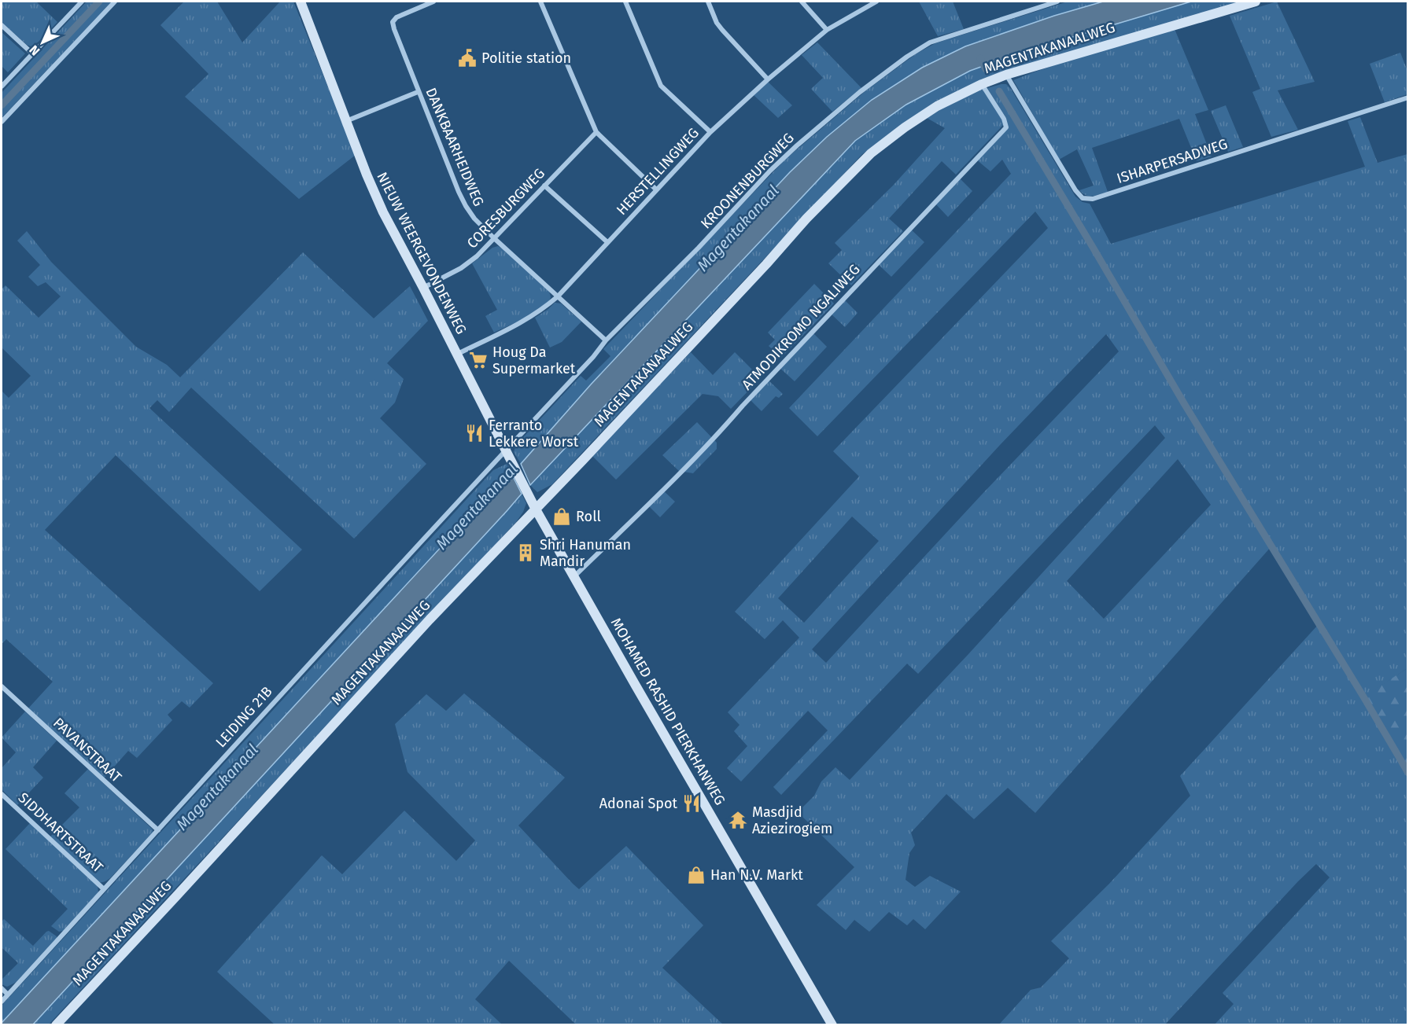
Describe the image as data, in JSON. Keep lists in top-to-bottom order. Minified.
{"streets":{"street":["MAGENTAKANAALWEG","DANKBAARHEIDWEG","ISHARPERSADWEG","HERSTELLINGWEG","KROONENBURGWEG","CORESBURGWEG","NIEUW WEERGEVONDENWEG","ATMODIKROMO NGALIWEG","MOHAMED RASHID PIERKHANWEG","LEIDING 21B","PAVANSTRAAT","SIDDHARTSTRAAT"]},"crossings":[["MAGENTAKANAALWEG","ISHARPERSADWEG"],["MAGENTAKANAALWEG","NIEUW WEERGEVONDENWEG"],["MAGENTAKANAALWEG","ATMODIKROMO NGALIWEG"],["MAGENTAKANAALWEG","MOHAMED RASHID PIERKHANWEG"],["DANKBAARHEIDWEG","HERSTELLINGWEG"],["DANKBAARHEIDWEG","KROONENBURGWEG"],["DANKBAARHEIDWEG","CORESBURGWEG"],["HERSTELLINGWEG","NIEUW WEERGEVONDENWEG"],["KROONENBURGWEG","NIEUW WEERGEVONDENWEG"],["KROONENBURGWEG","LEIDING 21B"],["CORESBURGWEG","NIEUW WEERGEVONDENWEG"],["NIEUW WEERGEVONDENWEG","MOHAMED RASHID PIERKHANWEG"],["NIEUW WEERGEVONDENWEG","LEIDING 21B"],["ATMODIKROMO NGALIWEG","MOHAMED RASHID PIERKHANWEG"],["LEIDING 21B","PAVANSTRAAT"],["LEIDING 21B","SIDDHARTSTRAAT"]],"water":["Magentakanaal"],"places":{"public building":["Politie station"],"supermarket":["Houg Da Supermarket"],"restaurant":["Ferranto Lekkere Worst","Adonai Spot"],"shop":["Roll","Han N.V. Markt"],"building":["Shri Hanuman Mandir"],"temple":["Masdjid Aziezirogiem"]},"north":"bottom left"}
